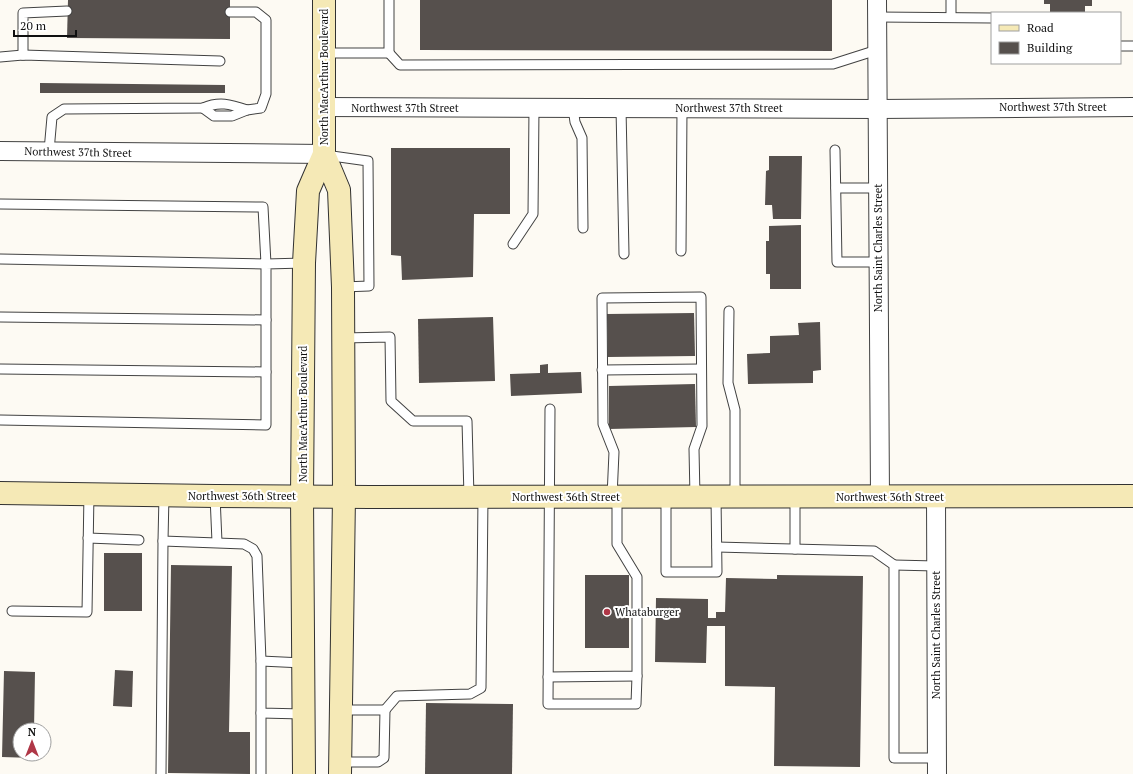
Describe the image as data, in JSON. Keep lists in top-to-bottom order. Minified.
{"streets":{"main road":["North MacArthur Boulevard","Northwest 36th Street"],"street":["Northwest 37th Street","North Saint Charles Street"]},"crossings":[["North MacArthur Boulevard","Northwest 37th Street"],["North MacArthur Boulevard","Northwest 36th Street"],["Northwest 37th Street","North Saint Charles Street"],["North Saint Charles Street","Northwest 36th Street"]],"places":["Whataburger"],"legend":["Road","Building"],"scale_bar":"20 m","north":"top"}
